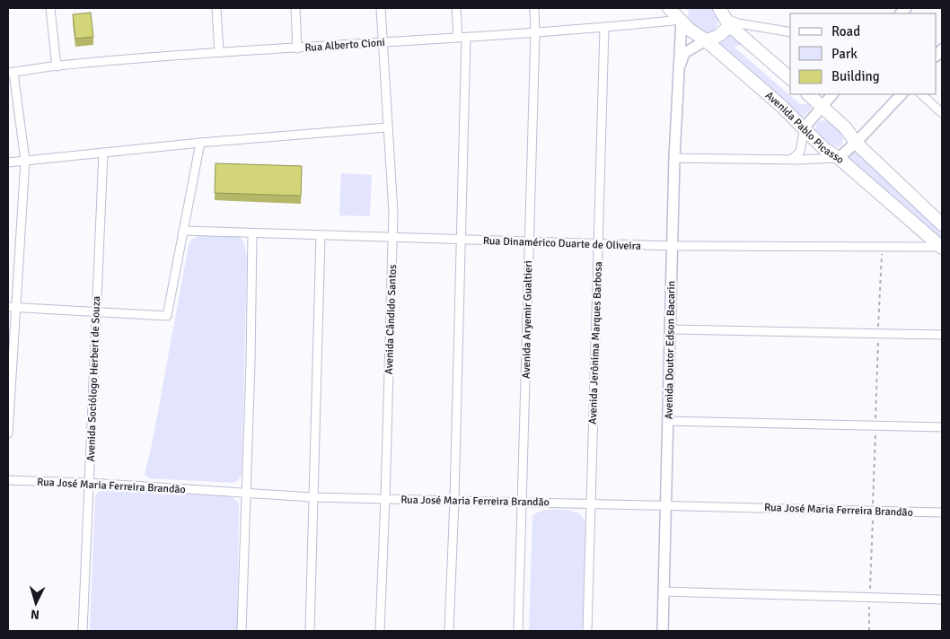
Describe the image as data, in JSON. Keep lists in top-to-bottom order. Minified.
{"streets":{"main road":["Avenida Pablo Picasso"],"street":["Rua Alberto Cioni","Rua Dinamérico Duarte de Oliveira","Avenida Cândido Santos","Avenida Aryemir Gualtieri","Avenida Jerônima Marques Barbosa","Avenida Doutor Edson Bacarin","Avenida Sociólogo Herbert de Souza","Rua José Maria Ferreira Brandão"]},"crossings":[["Rua Alberto Cioni","Avenida Pablo Picasso"],["Rua Alberto Cioni","Avenida Cândido Santos"],["Rua Alberto Cioni","Avenida Aryemir Gualtieri"],["Rua Alberto Cioni","Avenida Jerônima Marques Barbosa"],["Rua Alberto Cioni","Avenida Doutor Edson Bacarin"],["Avenida Pablo Picasso","Rua Dinamérico Duarte de Oliveira"],["Avenida Pablo Picasso","Avenida Doutor Edson Bacarin"],["Rua Dinamérico Duarte de Oliveira","Avenida Cândido Santos"],["Rua Dinamérico Duarte de Oliveira","Avenida Aryemir Gualtieri"],["Rua Dinamérico Duarte de Oliveira","Avenida Jerônima Marques Barbosa"],["Rua Dinamérico Duarte de Oliveira","Avenida Doutor Edson Bacarin"],["Avenida Cândido Santos","Rua José Maria Ferreira Brandão"],["Avenida Aryemir Gualtieri","Rua José Maria Ferreira Brandão"],["Avenida Jerônima Marques Barbosa","Rua José Maria Ferreira Brandão"],["Avenida Doutor Edson Bacarin","Rua José Maria Ferreira Brandão"],["Avenida Sociólogo Herbert de Souza","Rua José Maria Ferreira Brandão"]],"legend":["Road","Park","Building"],"north":"bottom"}
